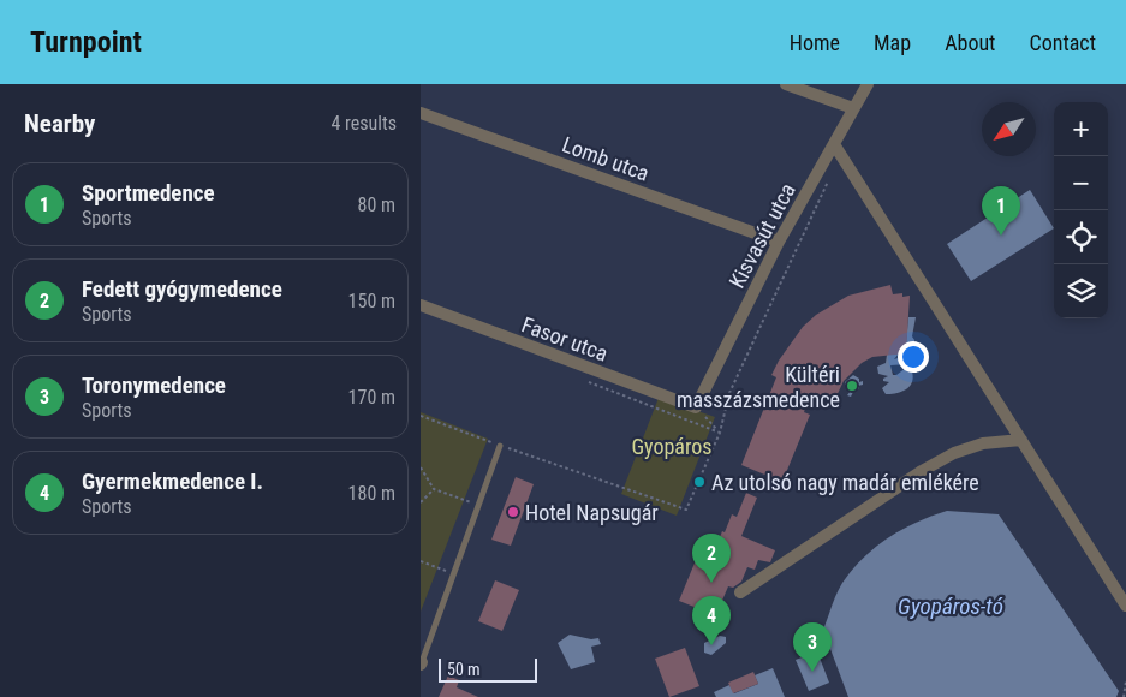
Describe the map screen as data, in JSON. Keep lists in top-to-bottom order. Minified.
{"streets":{"street":["Lomb utca","Kisvasút utca","Fasor utca"]},"crossings":[["Lomb utca","Kisvasút utca"],["Kisvasút utca","Fasor utca"]],"water":["Gyopáros-tó"],"parks":["Gyopáros"],"places":["Kültéri masszázsmedence","Az utolsó nagy madár emlékére","Hotel Napsugár"],"scale_bar":"50 m","north":"bottom left","page":{"header":"Turnpoint","nav":["Home","Map","About","Contact"],"heading":["Nearby","4 results"],"map_buttons":["+","−"],"list":[{"mark":"1","name":"Sportmedence","note":"Sports","value":"80 m"},{"mark":"2","name":"Fedett gyógymedence","note":"Sports","value":"150 m"},{"mark":"3","name":"Toronymedence","note":"Sports","value":"170 m"},{"mark":"4","name":"Gyermekmedence I.","note":"Sports","value":"180 m"}],"pins":["1","2","4","3"],"scale":"50 m"}}
